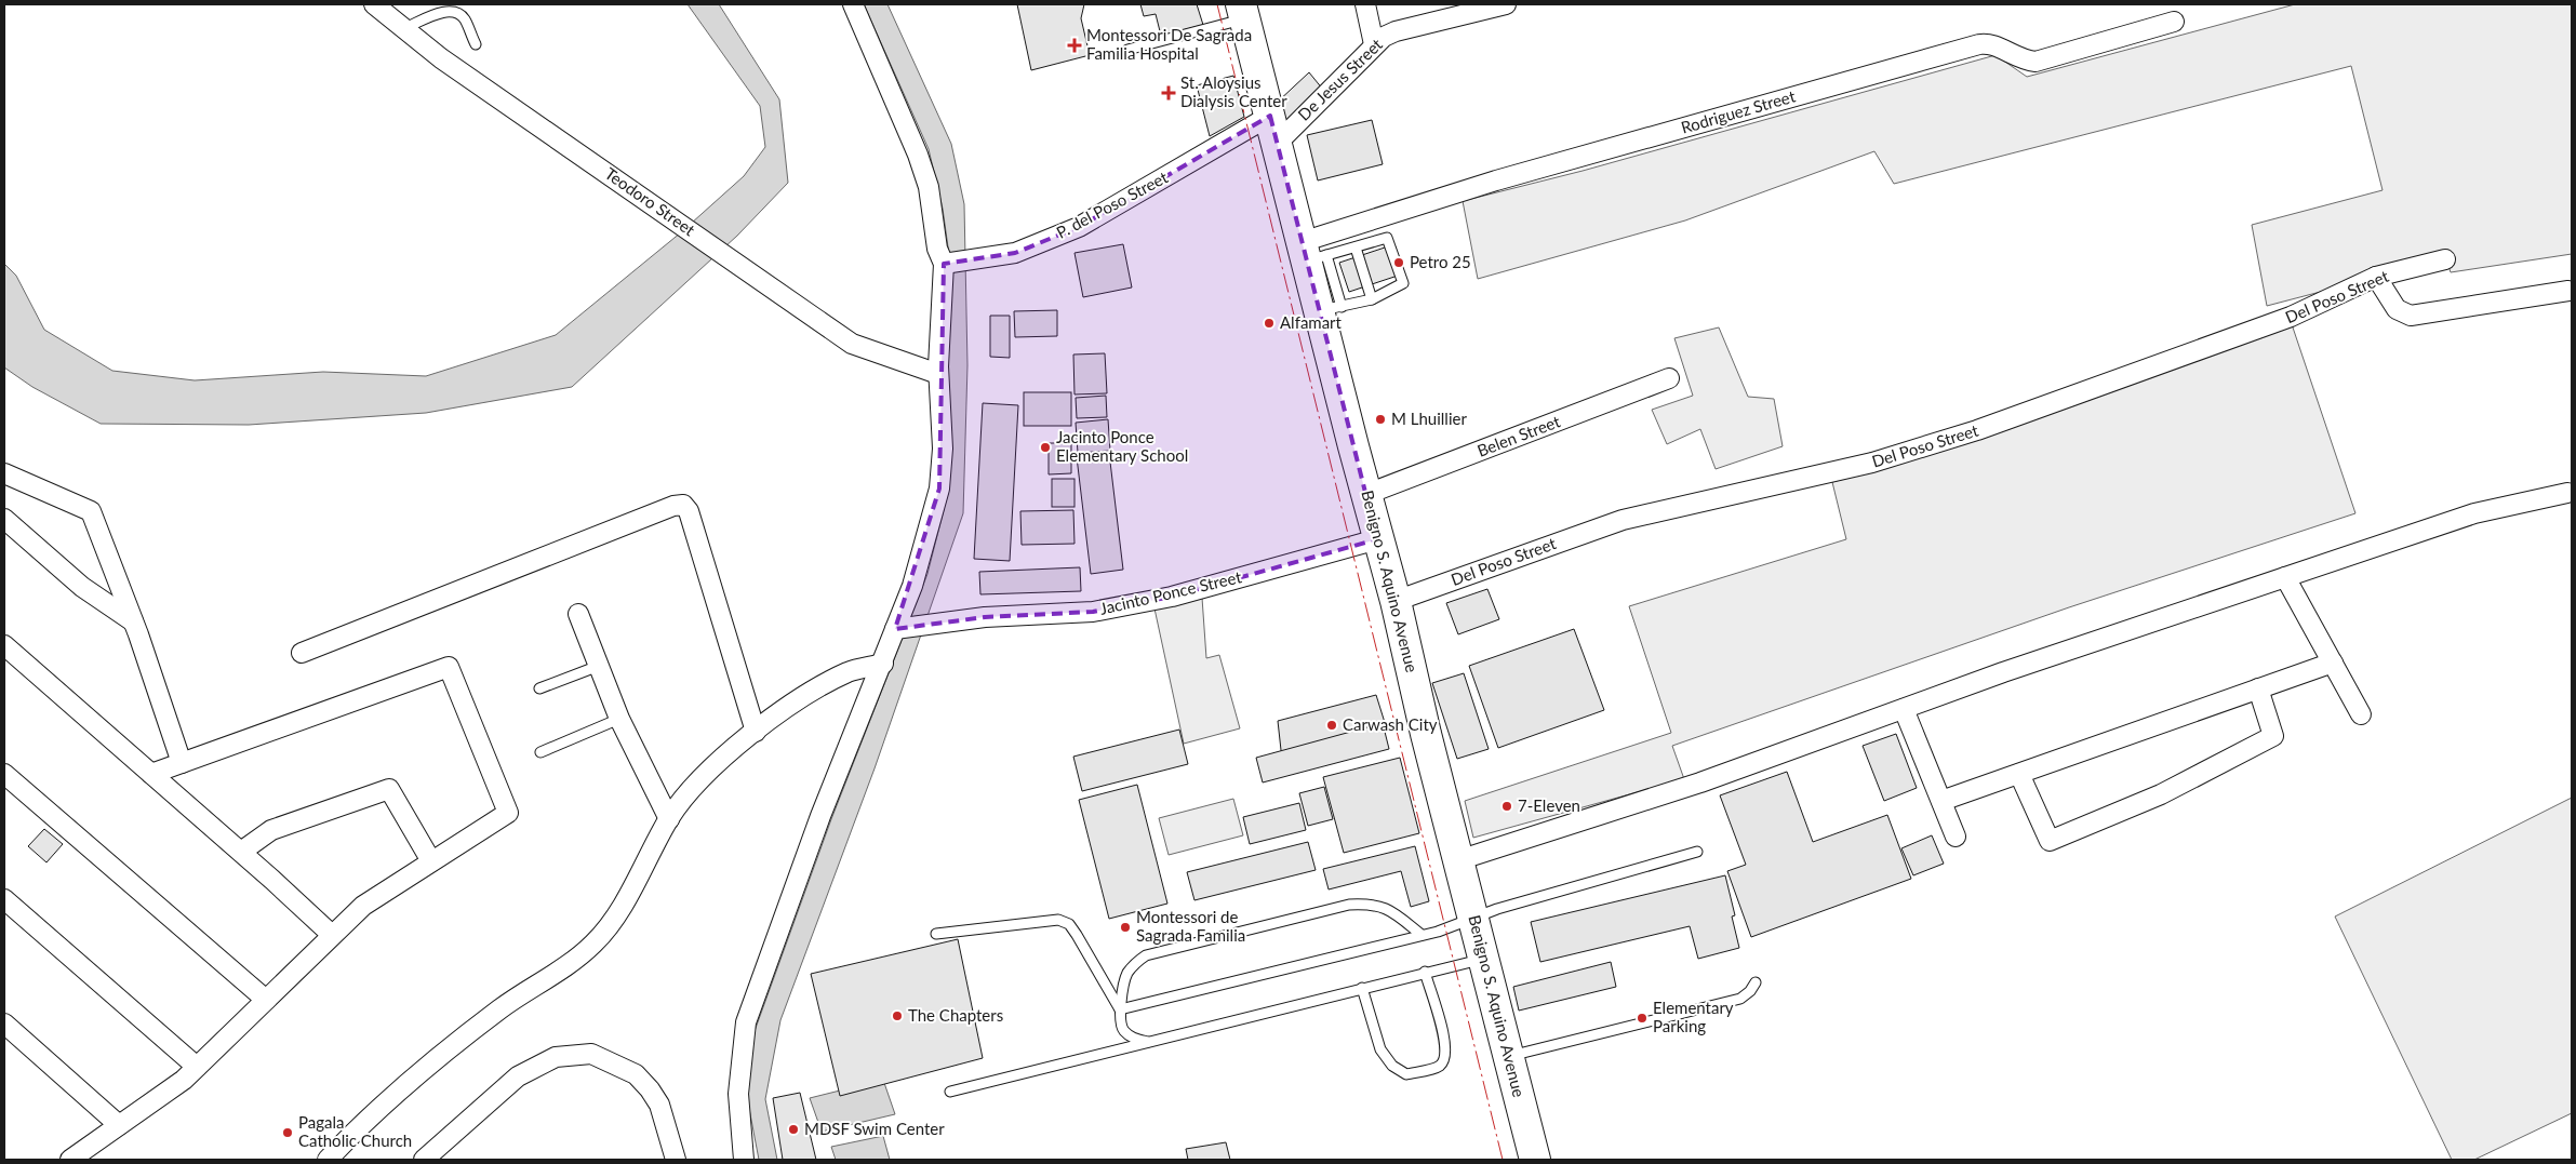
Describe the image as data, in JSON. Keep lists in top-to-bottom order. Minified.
{"streets":{"main road":["Benigno S. Aquino Avenue"],"street":["De Jesus Street","Rodriguez Street","Teodoro Street","P. del Poso Street","Del Poso Street","Belen Street","Jacinto Ponce Street"]},"crossings":[["De Jesus Street","P. del Poso Street"],["De Jesus Street","Benigno S. Aquino Avenue"],["Rodriguez Street","Benigno S. Aquino Avenue"],["P. del Poso Street","Benigno S. Aquino Avenue"],["Del Poso Street","Benigno S. Aquino Avenue"],["Belen Street","Benigno S. Aquino Avenue"],["Benigno S. Aquino Avenue","Jacinto Ponce Street"]],"places":{"health":["Montessori De Sagrada Familia Hospital","St. Aloysius Dialysis Center"],"other":["Petro 25","Alfamart","M Lhuillier","Jacinto Ponce Elementary School","Carwash City","7-Eleven","Montessori de Sagrada Familia","The Chapters","Elementary Parking","MDSF Swim Center","Pagala Catholic Church"]}}
